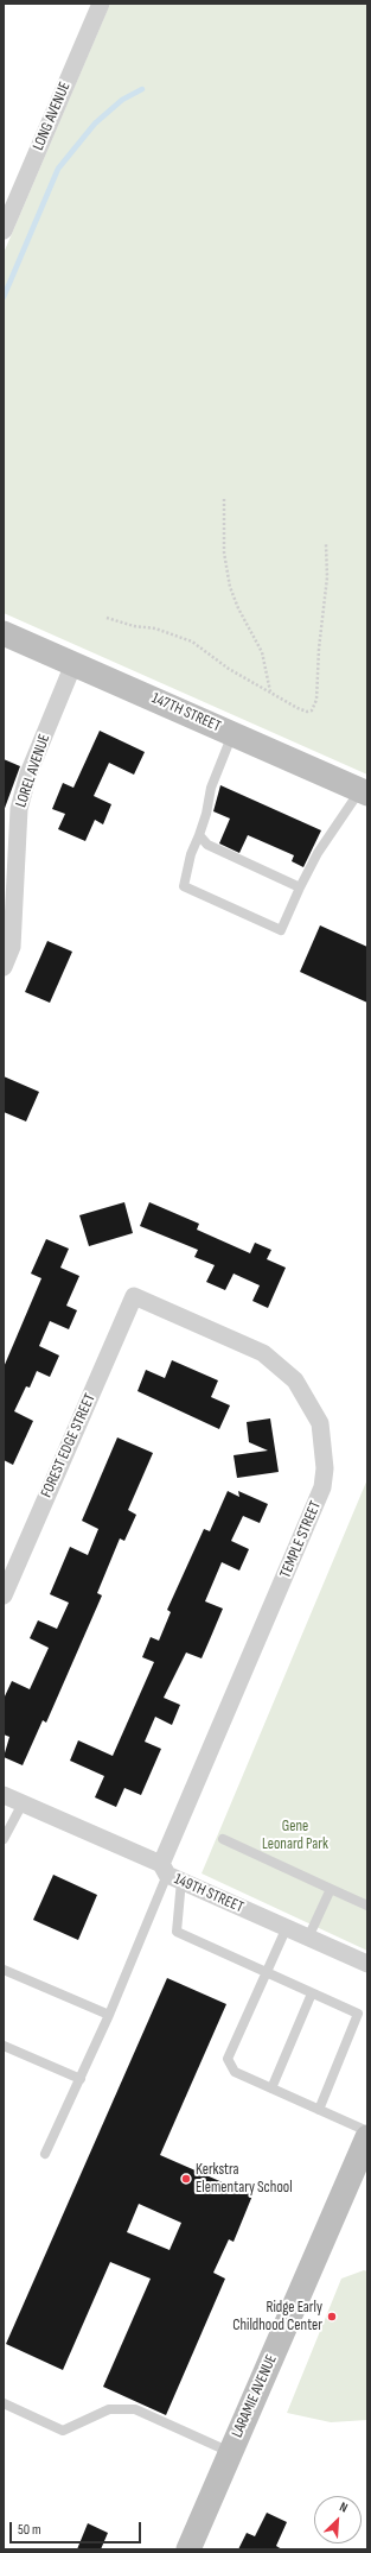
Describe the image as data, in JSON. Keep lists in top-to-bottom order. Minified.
{"streets":{"street":["LONG AVENUE","147TH STREET","LOREL AVENUE","FOREST EDGE STREET","TEMPLE STREET","149TH STREET","LARAMIE AVENUE"]},"crossings":[["147TH STREET","LOREL AVENUE"],["FOREST EDGE STREET","TEMPLE STREET"],["TEMPLE STREET","149TH STREET"]],"parks":["Gene Leonard Park"],"places":["Kerkstra Elementary School","Ridge Early Childhood Center"],"scale_bar":"50 m","north":"top right"}
